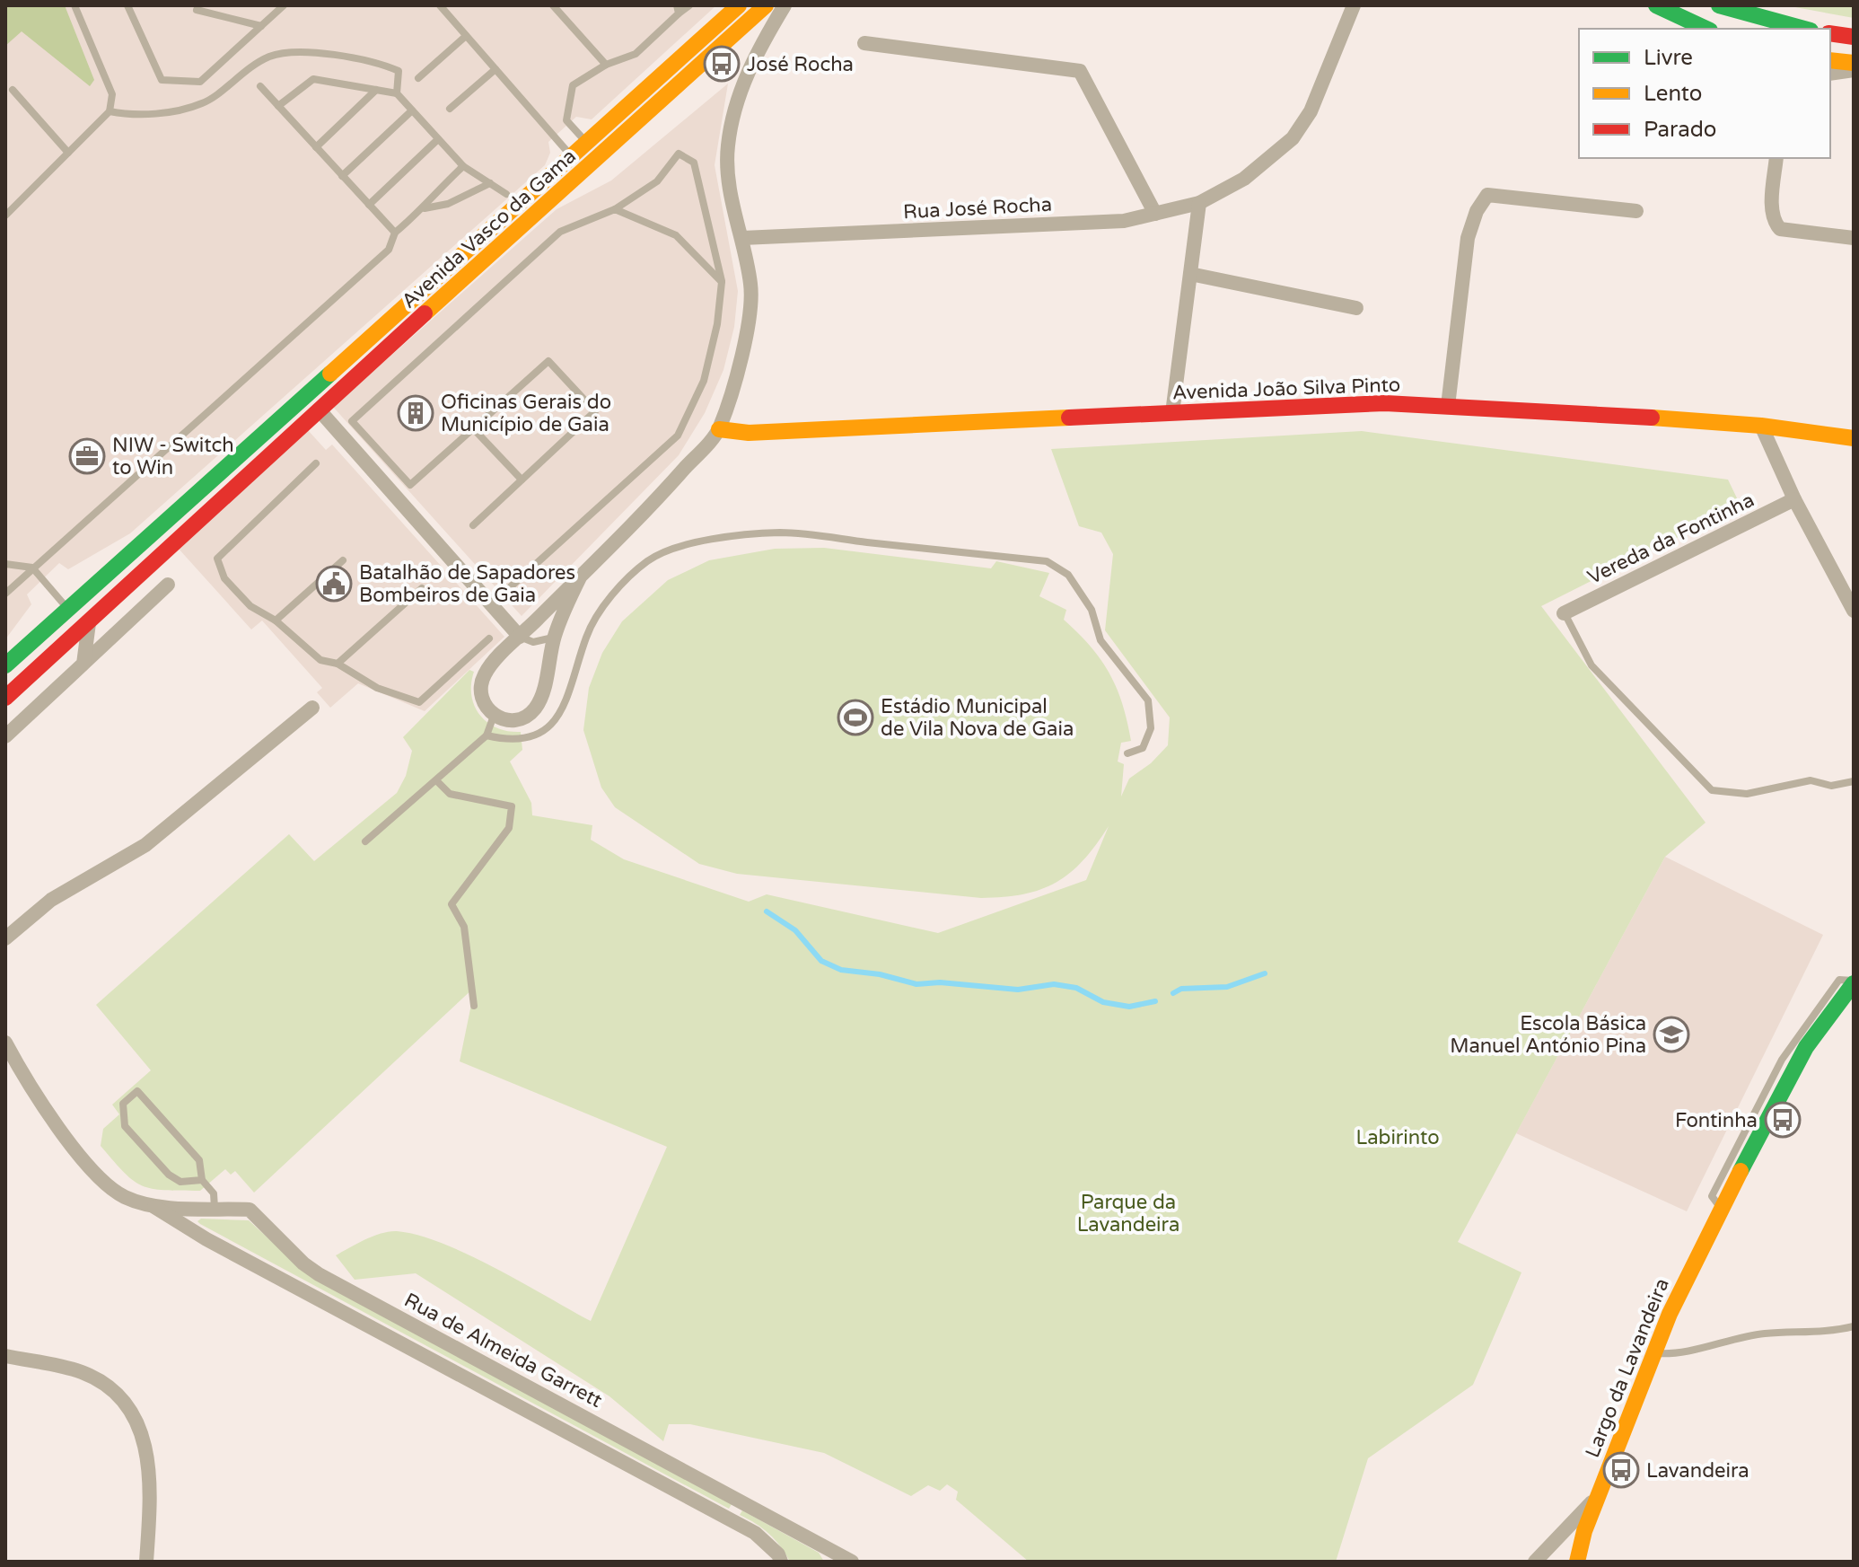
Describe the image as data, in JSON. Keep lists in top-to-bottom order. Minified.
{"streets":{"main road":["Avenida Vasco da Gama","Avenida João Silva Pinto","Largo da Lavandeira"],"street":["Rua José Rocha","Vereda da Fontinha","Rua de Almeida Garrett"]},"parks":["Labirinto","Parque da Lavandeira"],"places":{"bus stop":["José Rocha","Fontinha","Lavandeira"],"building":["Oficinas Gerais do Município de Gaia"],"office":["NIW - Switch to Win"],"public building":["Batalhão de Sapadores Bombeiros de Gaia"],"sports":["Estádio Municipal de Vila Nova de Gaia"],"school or university":["Escola Básica Manuel António Pina"]},"legend":["Livre","Lento","Parado"]}
